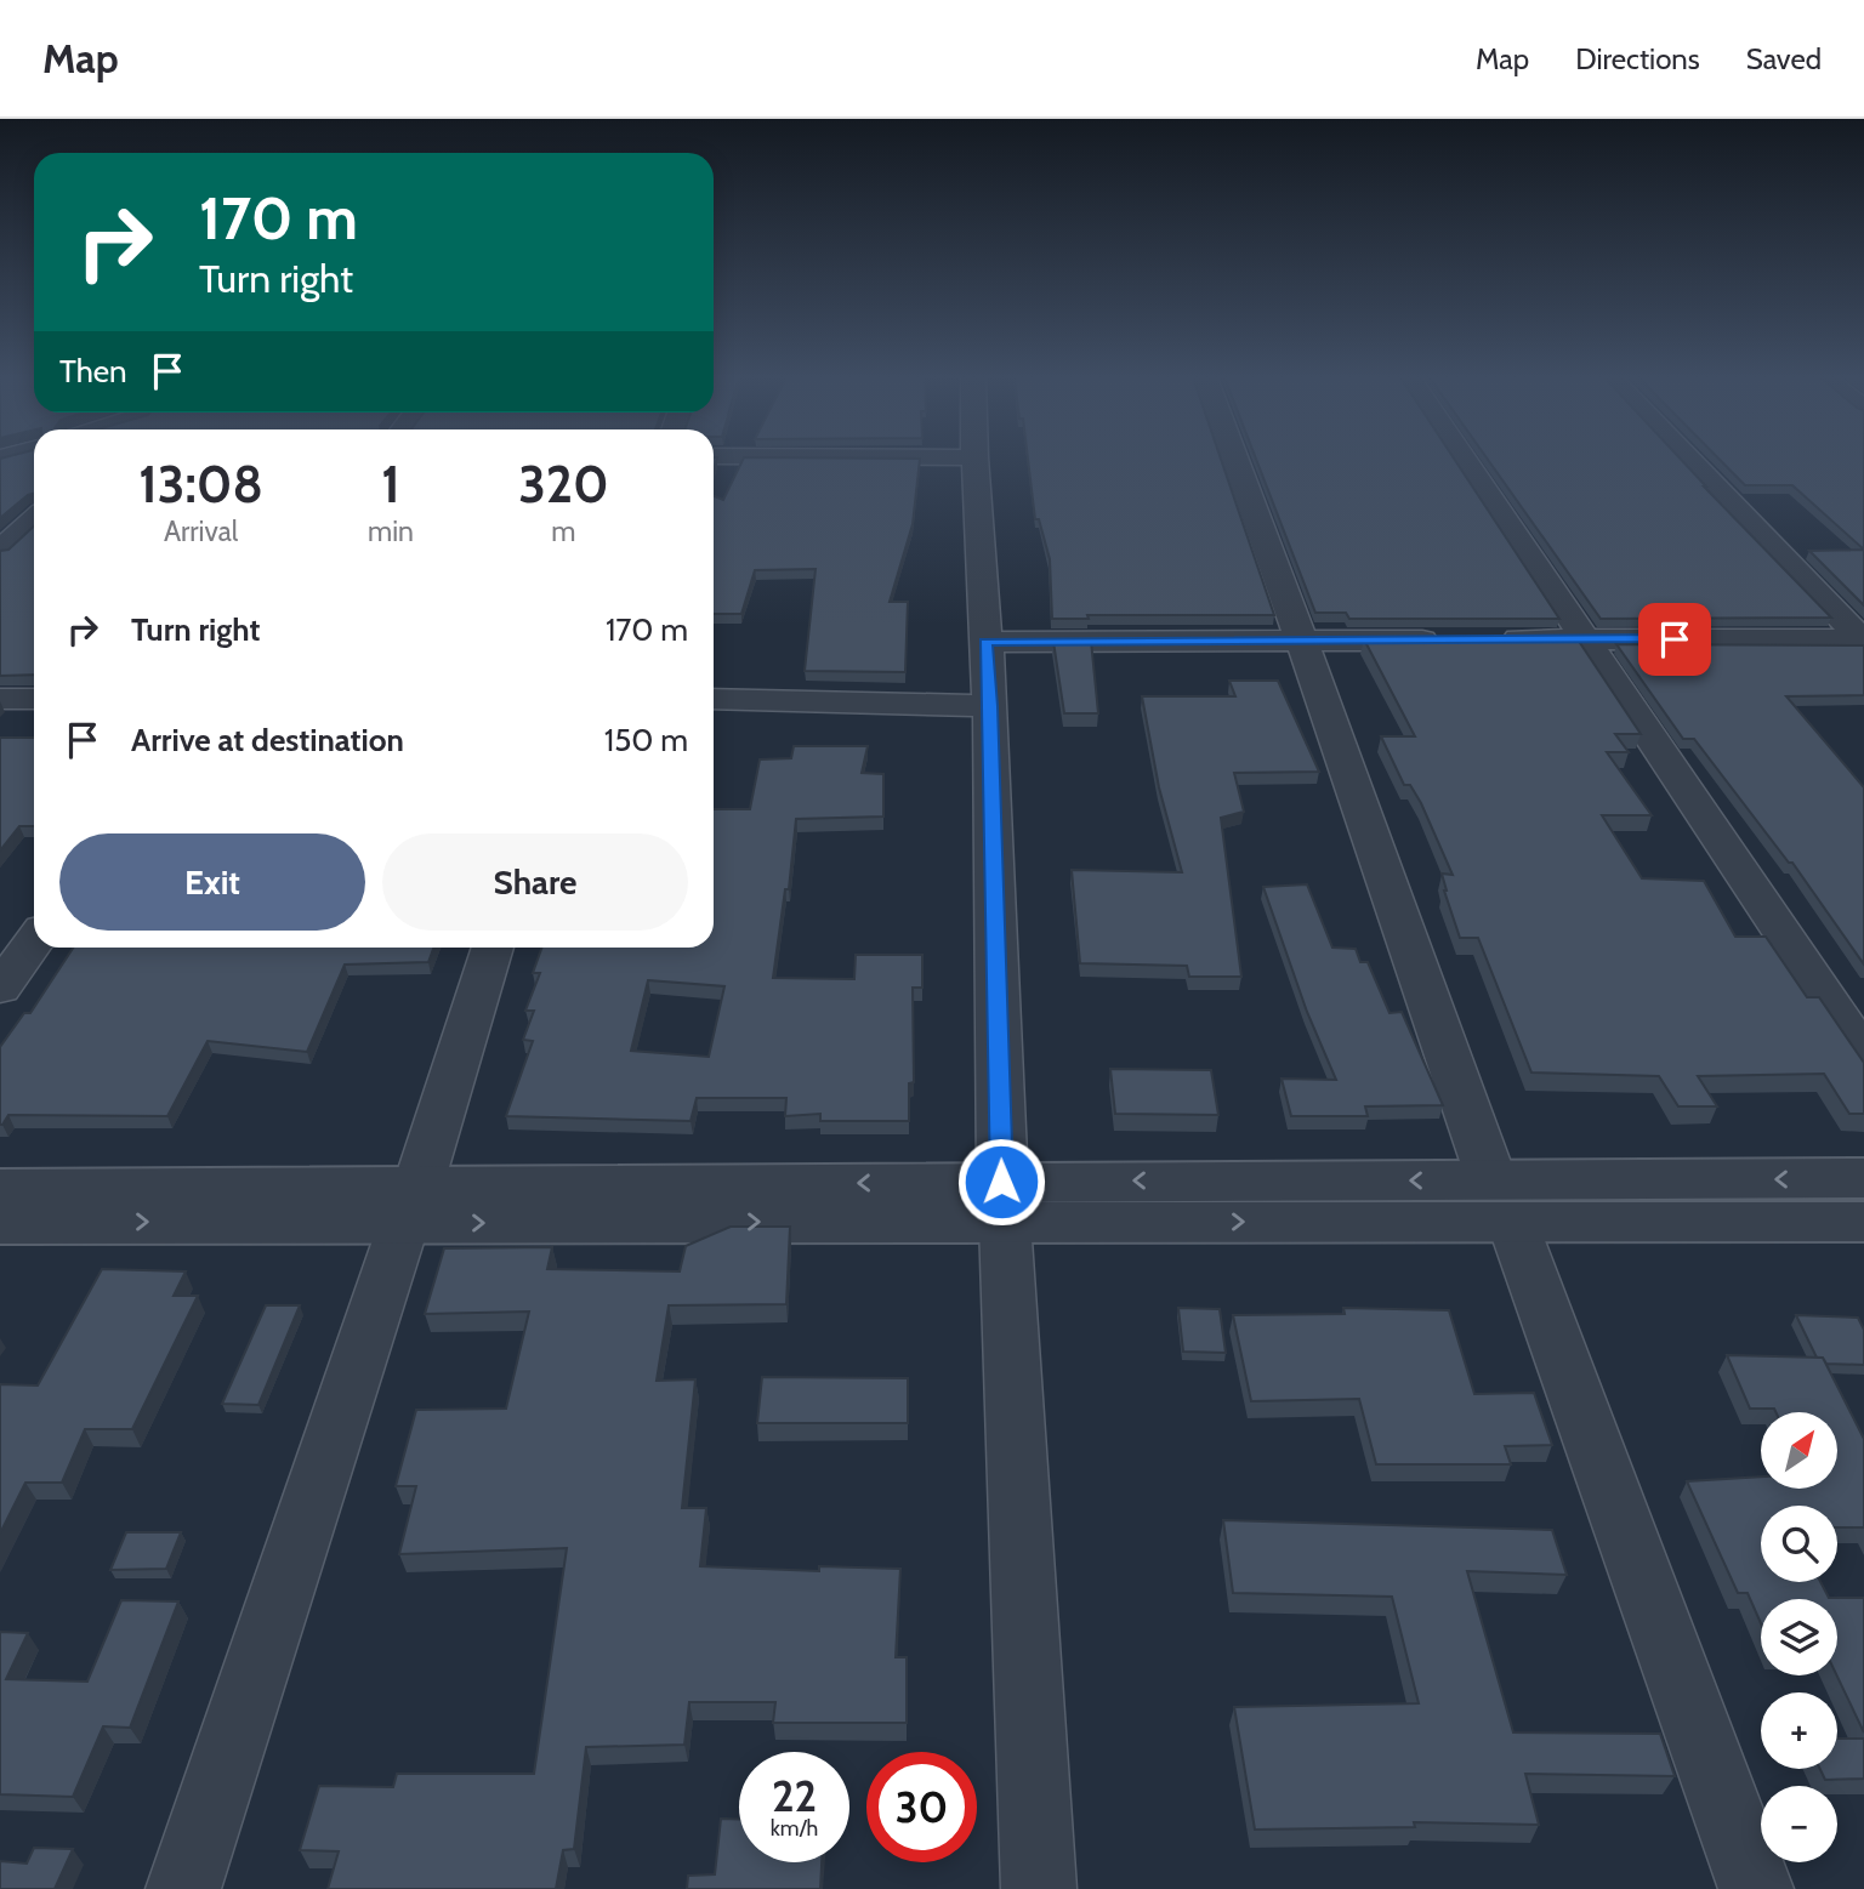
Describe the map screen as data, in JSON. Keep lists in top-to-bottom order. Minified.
{"north":"top right","page":{"header":"Map","nav":["Map","Directions","Saved"],"turn":["170 m","Turn right"],"then":"Then","eta":["13:08","Arrival","1","min","320","m"],"list":[{"name":"Turn right","value":"170 m"},{"name":"Arrive at destination","value":"150 m"}],"buttons":["Exit","Share"],"map_buttons":["+","−"],"speed":"22 km/h","limit":"30"}}
